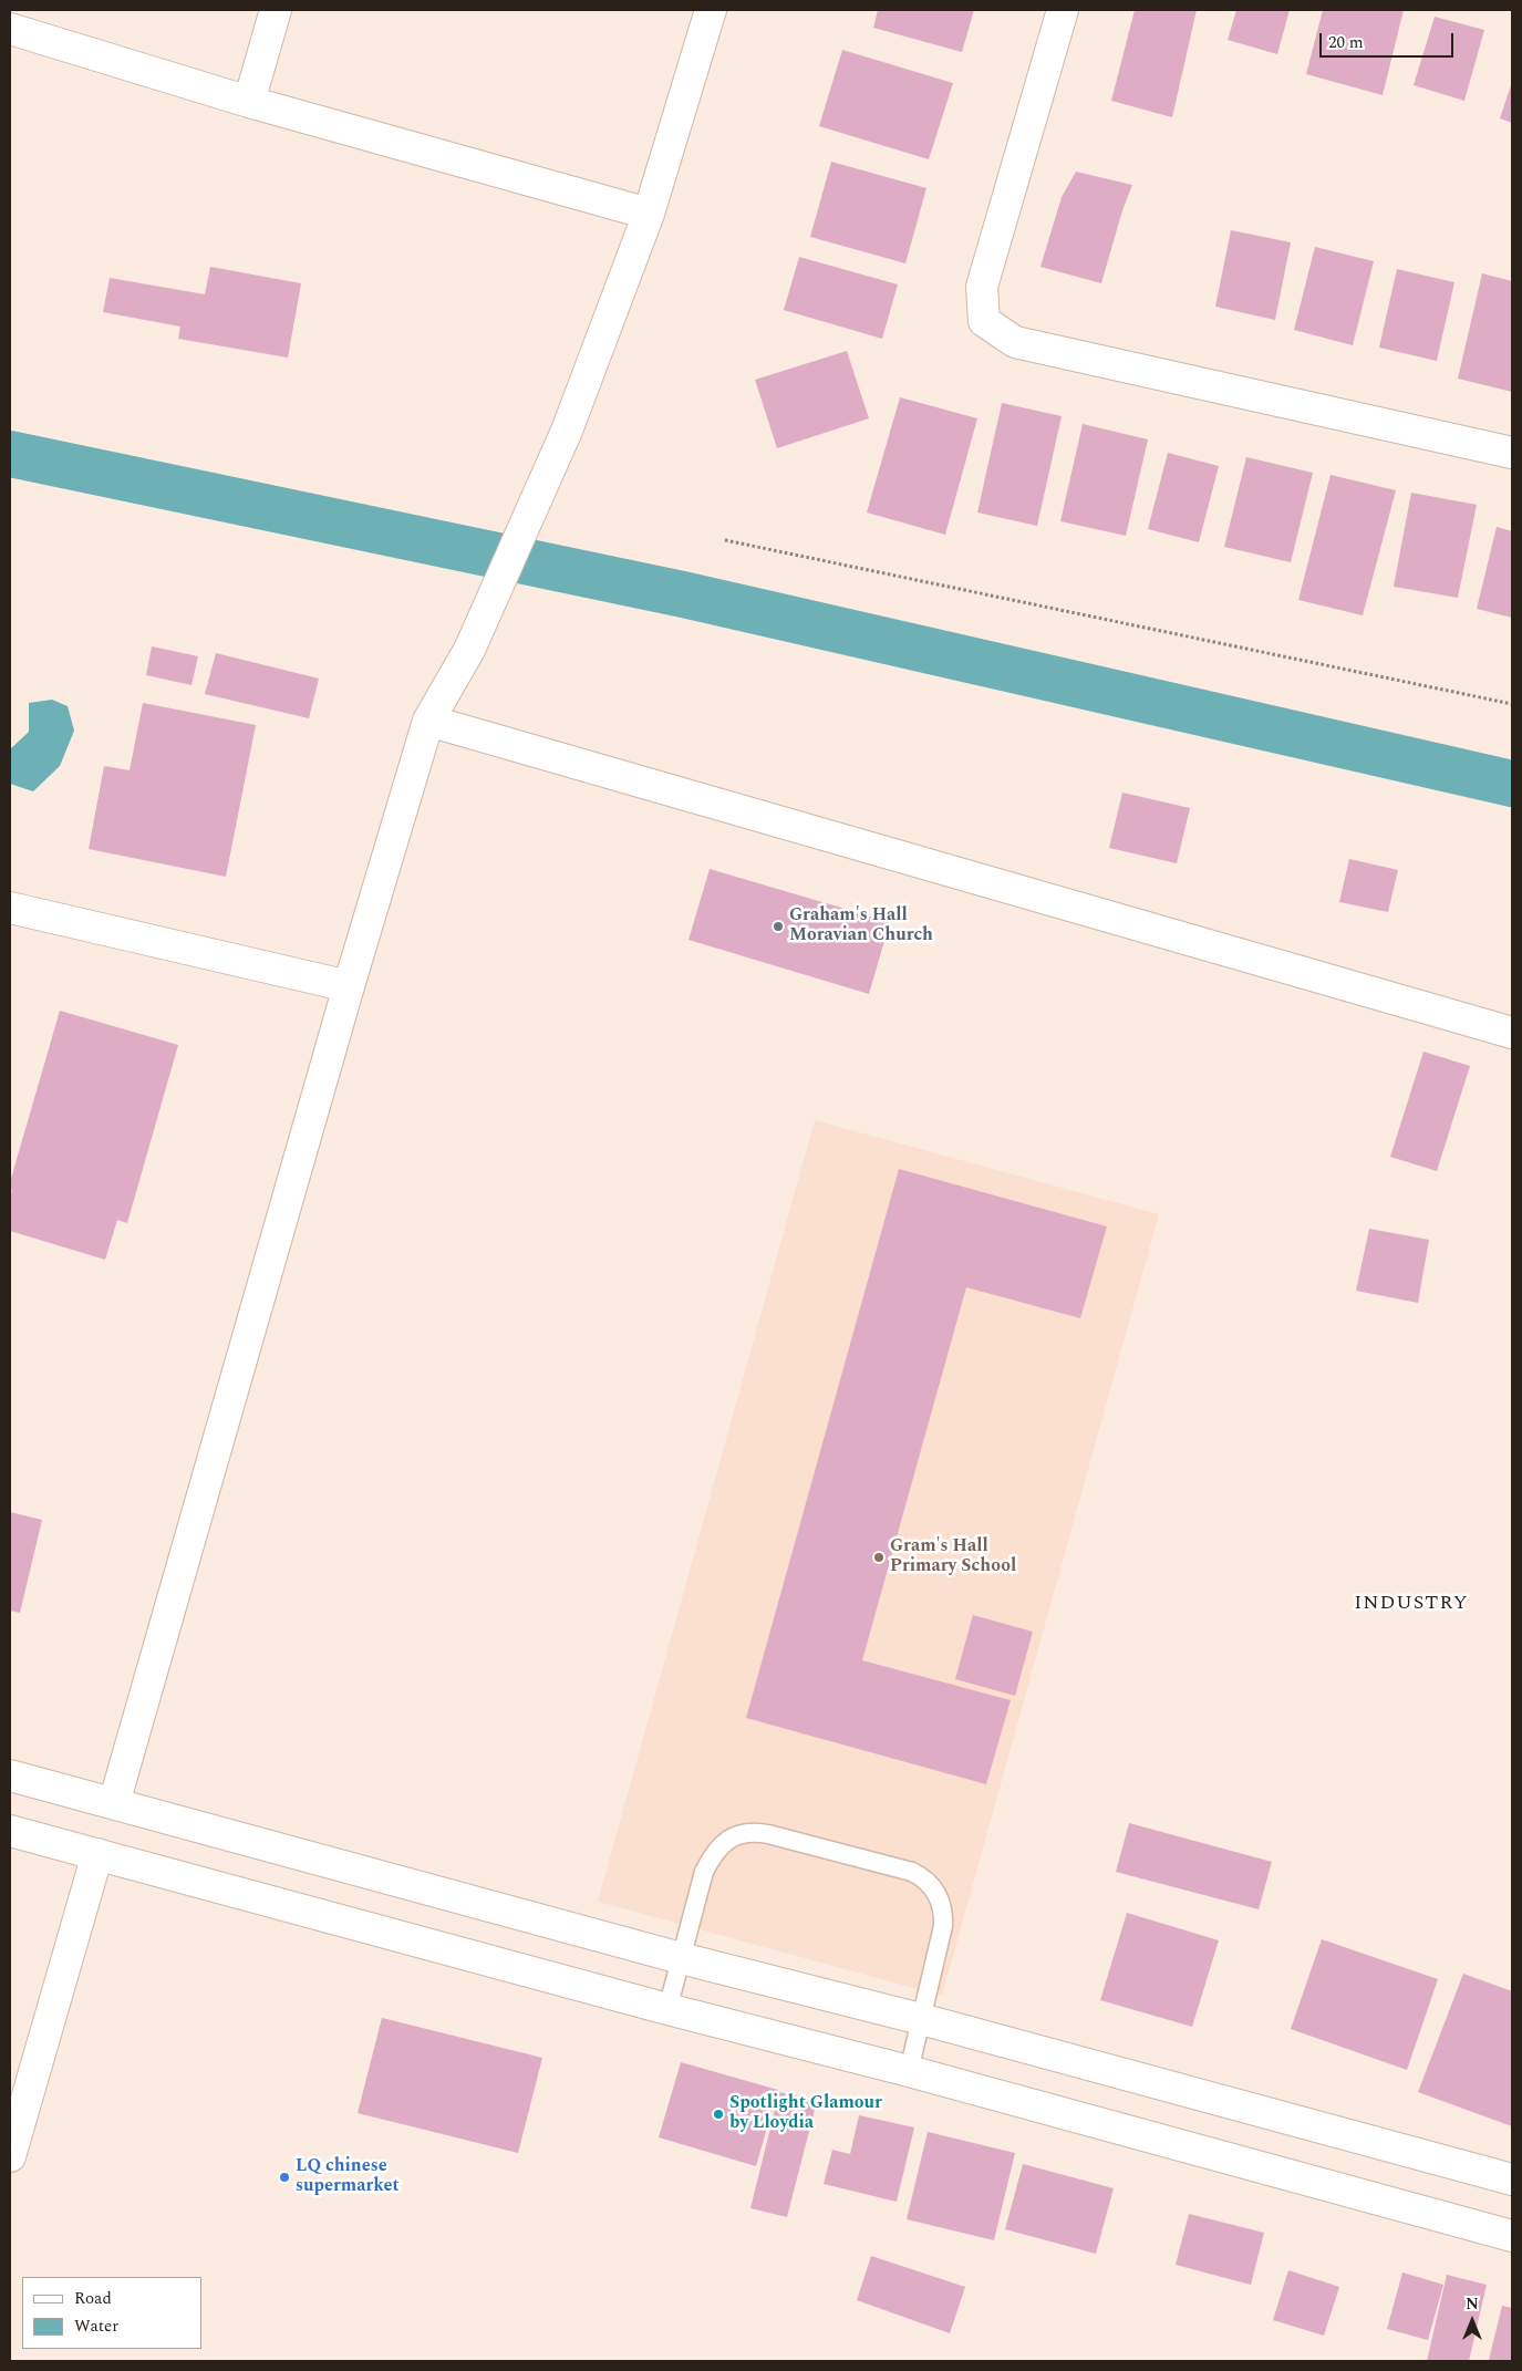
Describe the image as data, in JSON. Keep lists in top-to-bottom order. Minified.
{"districts":["INDUSTRY"],"places":["Graham's Hall Moravian Church","Gram's Hall Primary School","Spotlight Glamour by Lloydia","LQ chinese supermarket"],"legend":["Road","Water"],"scale_bar":"20 m","north":"top"}
